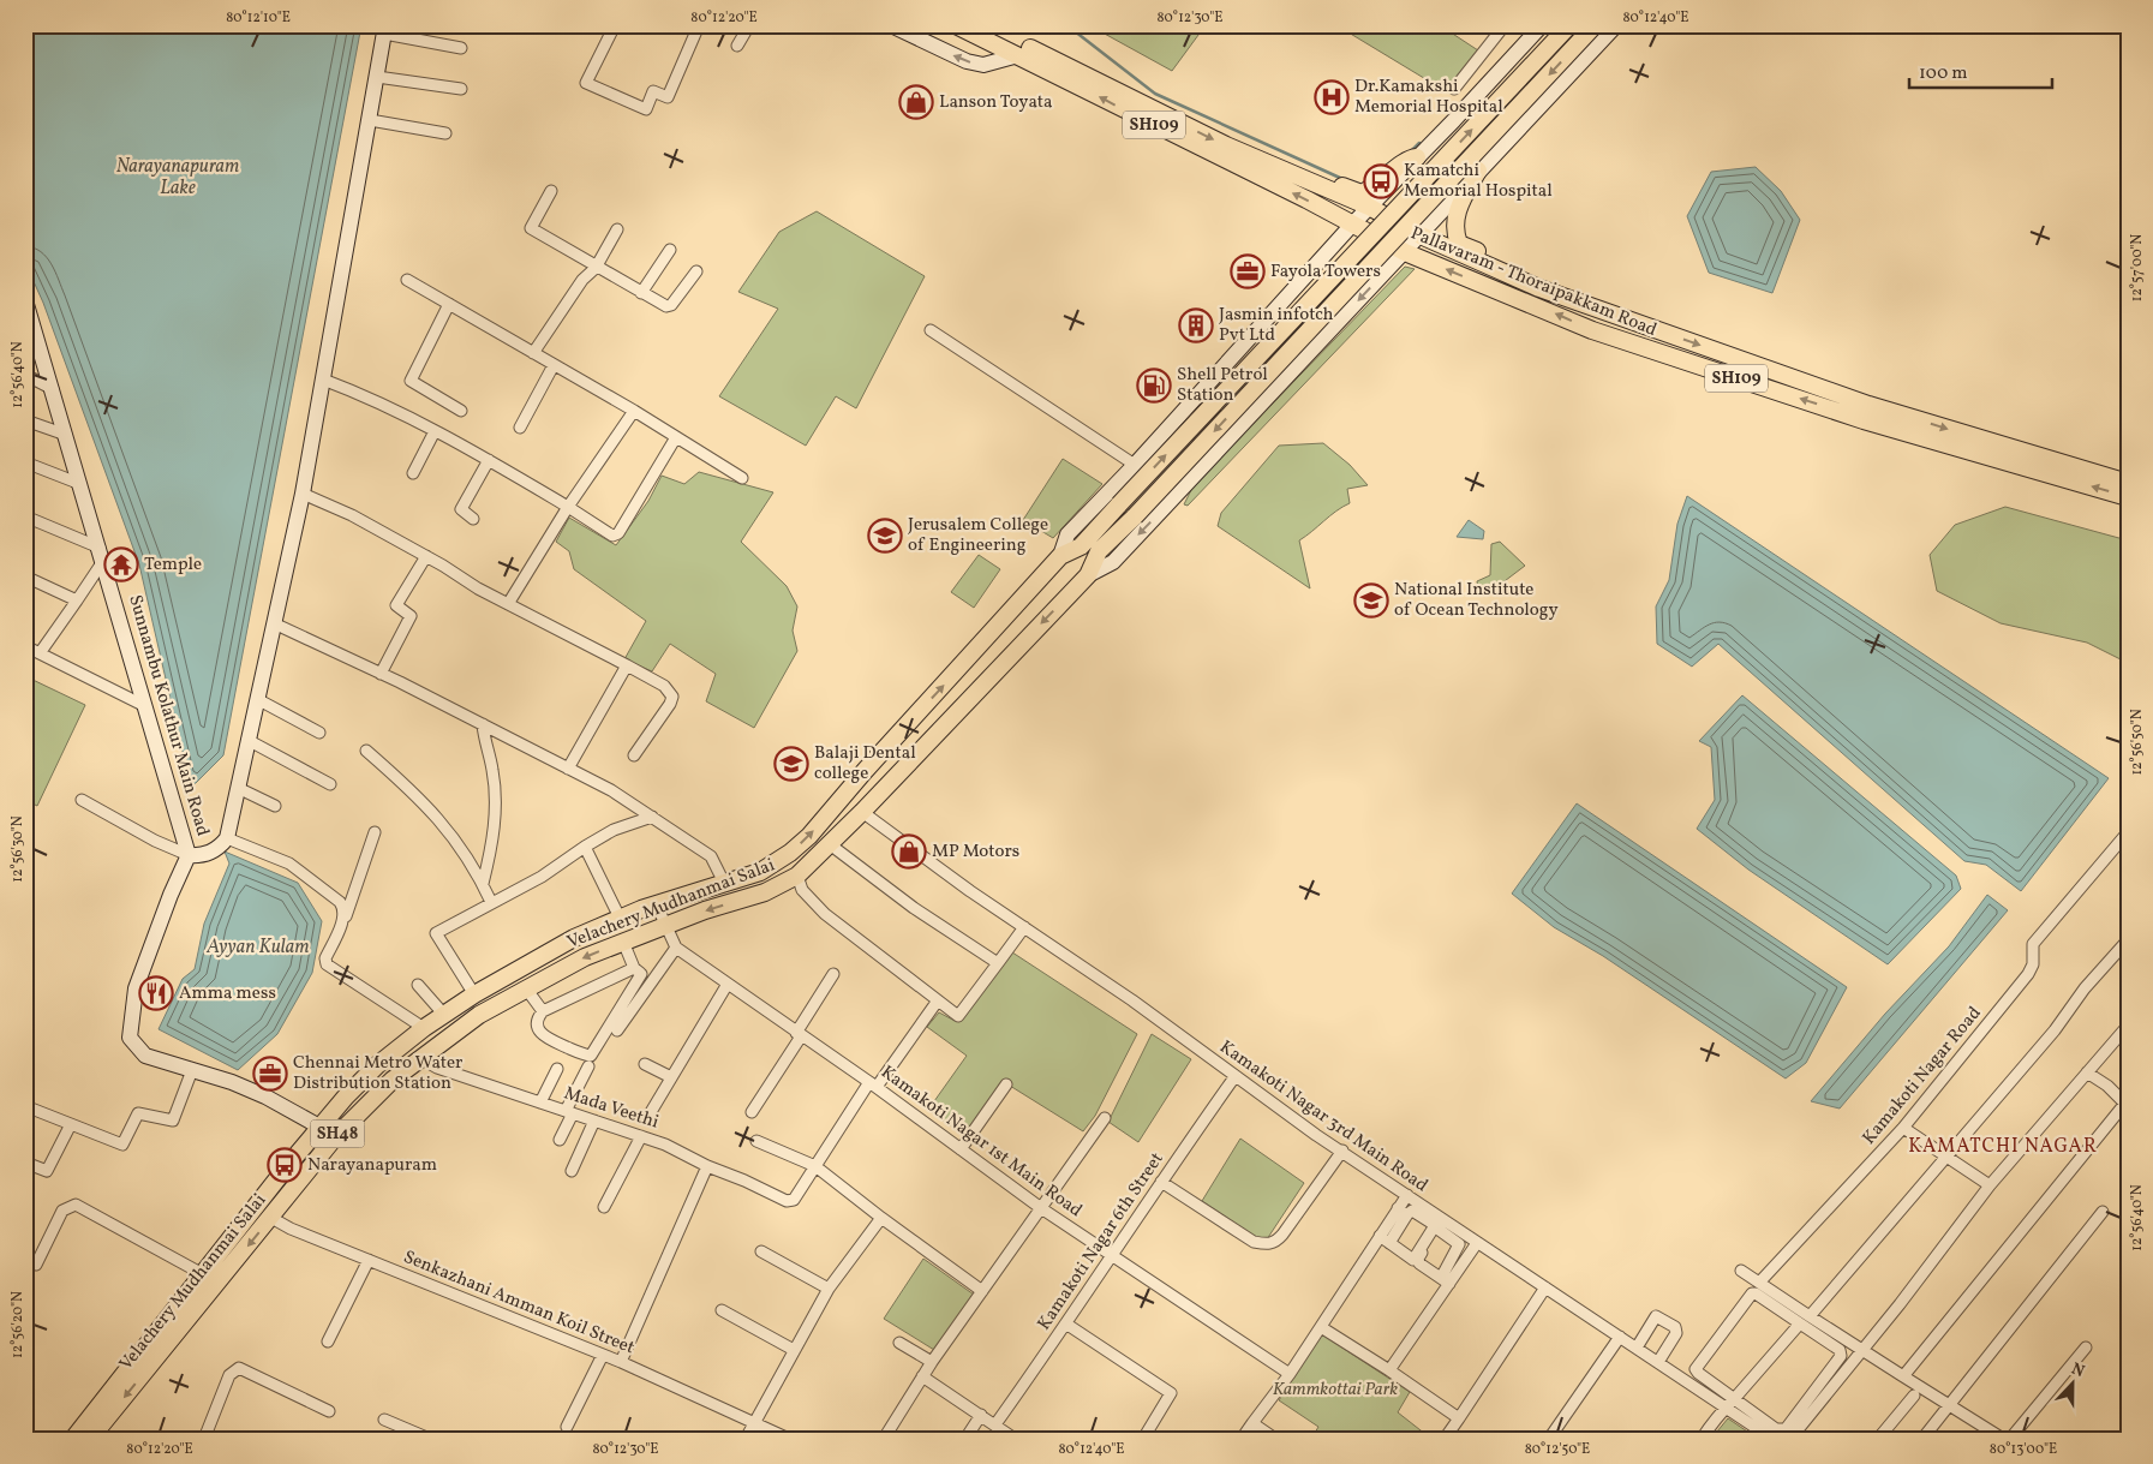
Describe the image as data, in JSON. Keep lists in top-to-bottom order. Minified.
{"streets":{"main road":["SH109","Pallavaram - Thoraipakkam Road","Velachery Mudhanmai Salai","SH48"],"street":["Sunnambu Kolathur Main Road","Kamakoti Nagar Road","Mada Veethi","Kamakoti Nagar 3rd Main Road","Kamakoti Nagar 1st Main Road","Kamakoti Nagar 6th Street","Senkazhani Amman Koil Street"]},"crossings":[["Sunnambu Kolathur Main Road","Velachery Mudhanmai Salai"],["Velachery Mudhanmai Salai","Mada Veethi"],["Velachery Mudhanmai Salai","Kamakoti Nagar 3rd Main Road"],["Velachery Mudhanmai Salai","SH48"],["Velachery Mudhanmai Salai","Kamakoti Nagar 1st Main Road"],["Velachery Mudhanmai Salai","Senkazhani Amman Koil Street"],["Kamakoti Nagar 3rd Main Road","Kamakoti Nagar 6th Street"],["Kamakoti Nagar 1st Main Road","Kamakoti Nagar 6th Street"]],"districts":["KAMATCHI NAGAR"],"water":["Narayanapuram Lake","Ayyan Kulam"],"parks":["Kammkottai Park"],"places":{"hospital":["Dr.Kamakshi Memorial Hospital"],"shop":["Lanson Toyata","MP Motors"],"bus stop":["Kamatchi Memorial Hospital","Narayanapuram"],"office":["Fayola Towers","Chennai Metro Water Distribution Station"],"building":["Jasmin infotch Pvt Ltd"],"fuel station":["Shell Petrol Station"],"school or university":["Jerusalem College of Engineering","National Institute of Ocean Technology","Balaji Dental college"],"temple":["Temple"],"restaurant":["Amma mess"]},"scale_bar":"100 m","north":"top","coordinates":["80°12'10\"E","80°12'20\"E","80°12'30\"E","80°12'40\"E","12°57'00\"N","12°56'40\"N","12°56'50\"N","12°56'30\"N","12°56'20\"N","80°12'50\"E","80°13'00\"E"]}
